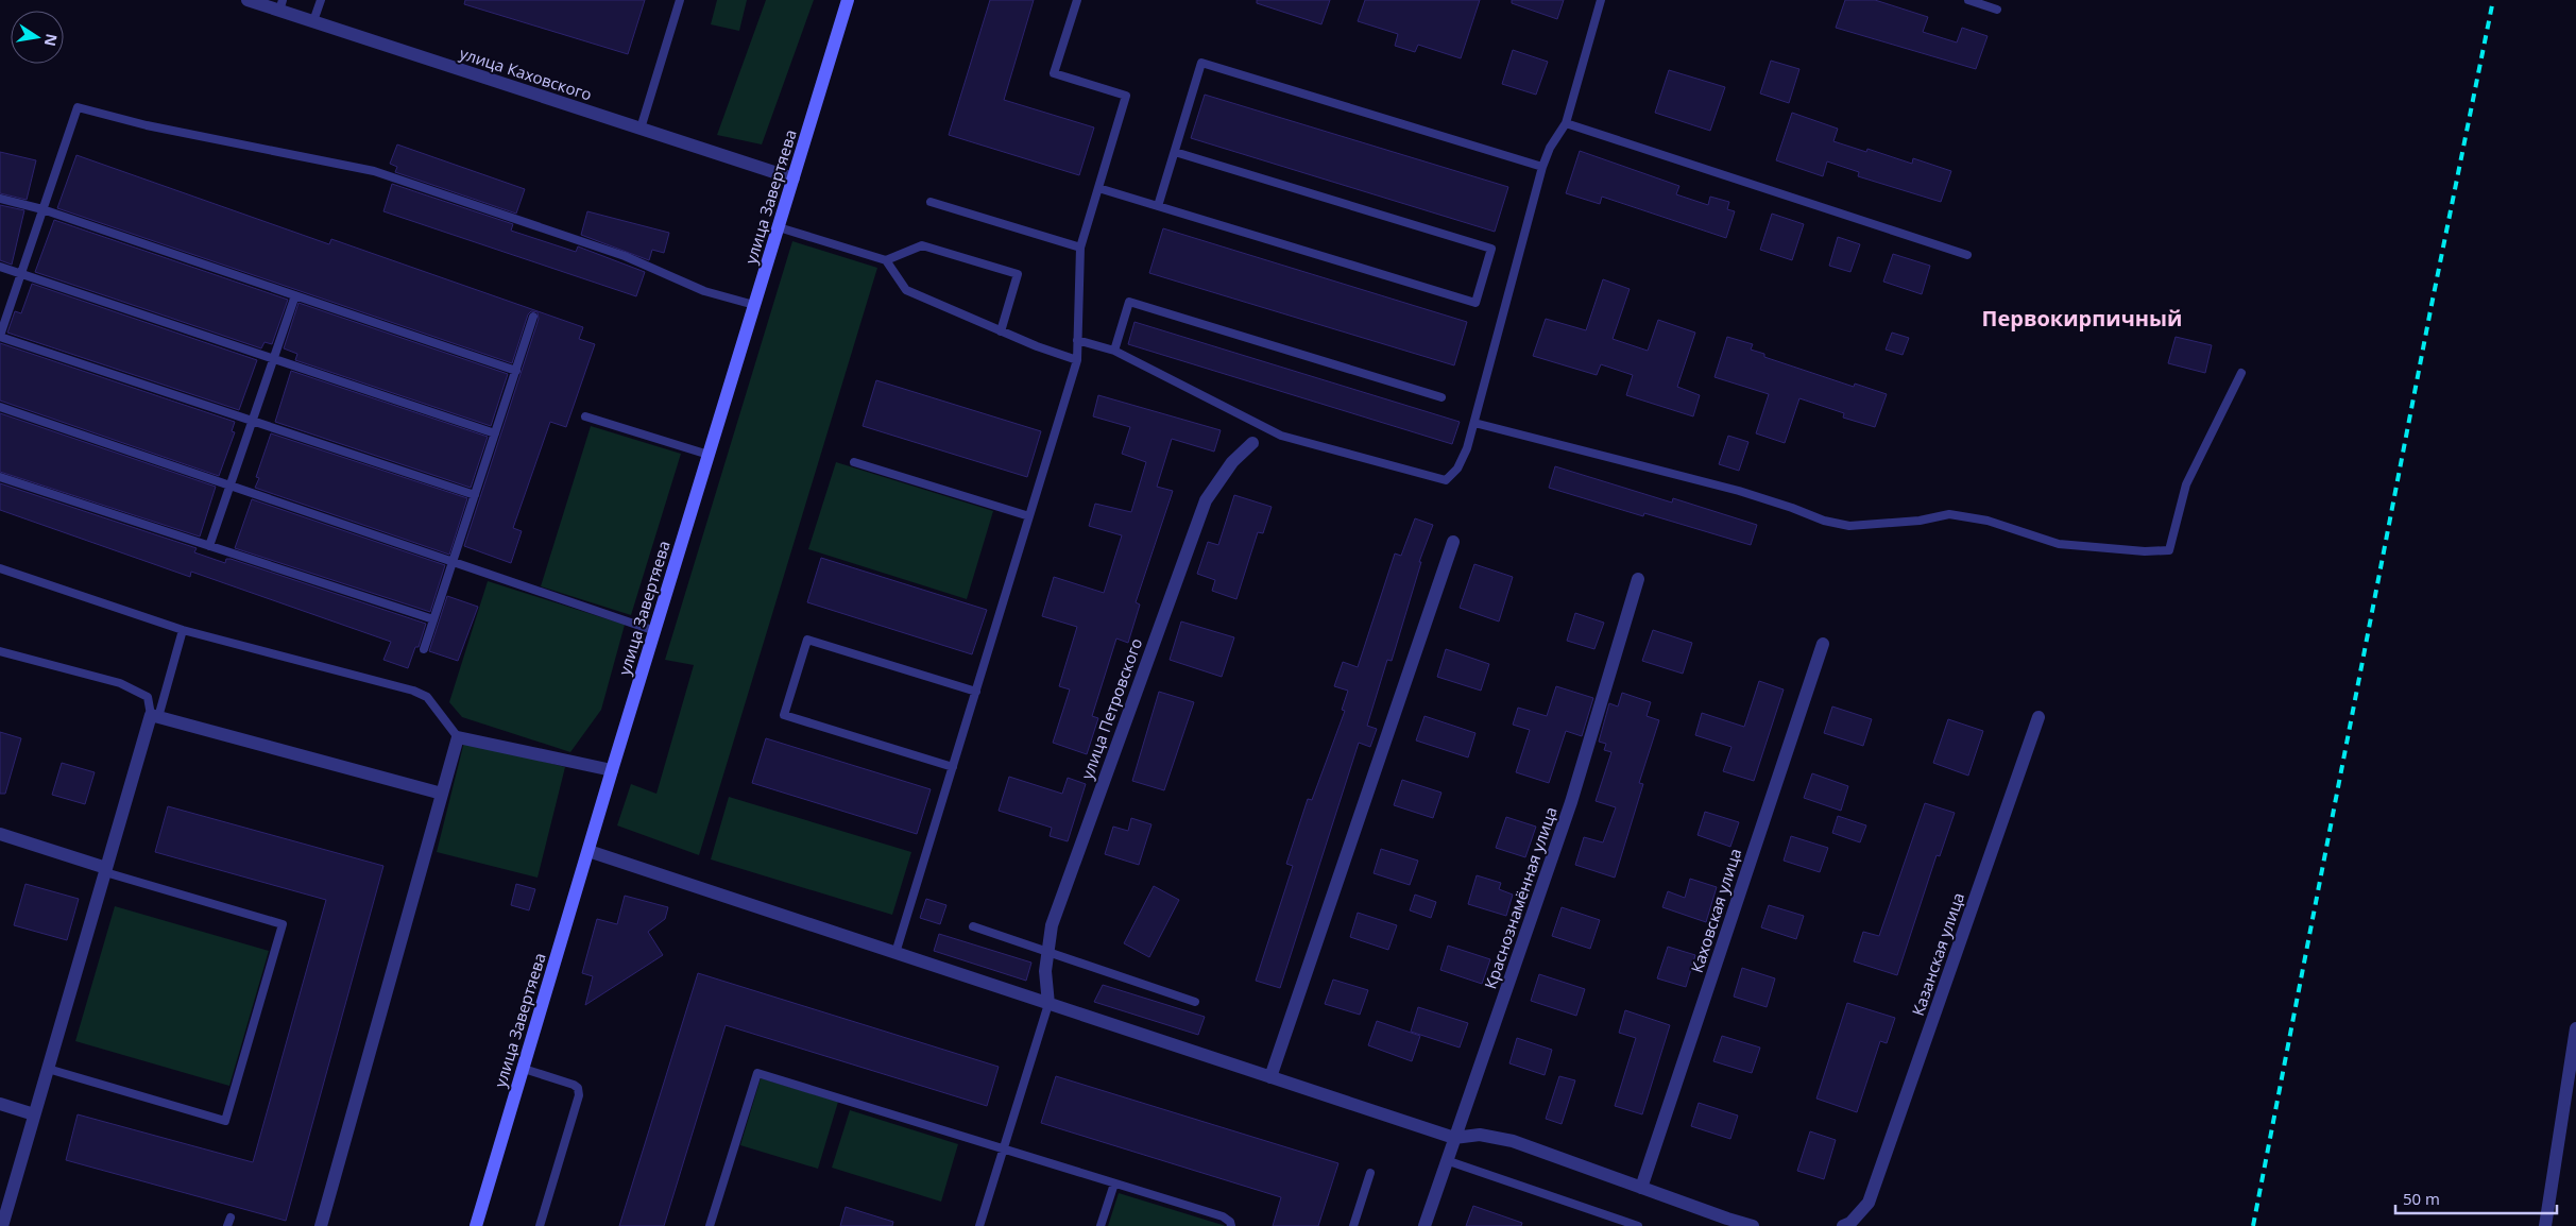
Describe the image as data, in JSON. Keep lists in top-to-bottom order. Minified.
{"streets":{"main road":["улица Завертяева"],"street":["улица Каховского","улица Петровского","Краснознамённая улица","Каховская улица","Казанская улица"]},"crossings":[["улица Каховского","улица Завертяева"]],"districts":["Первокирпичный"],"scale_bar":"50 m","north":"right"}
